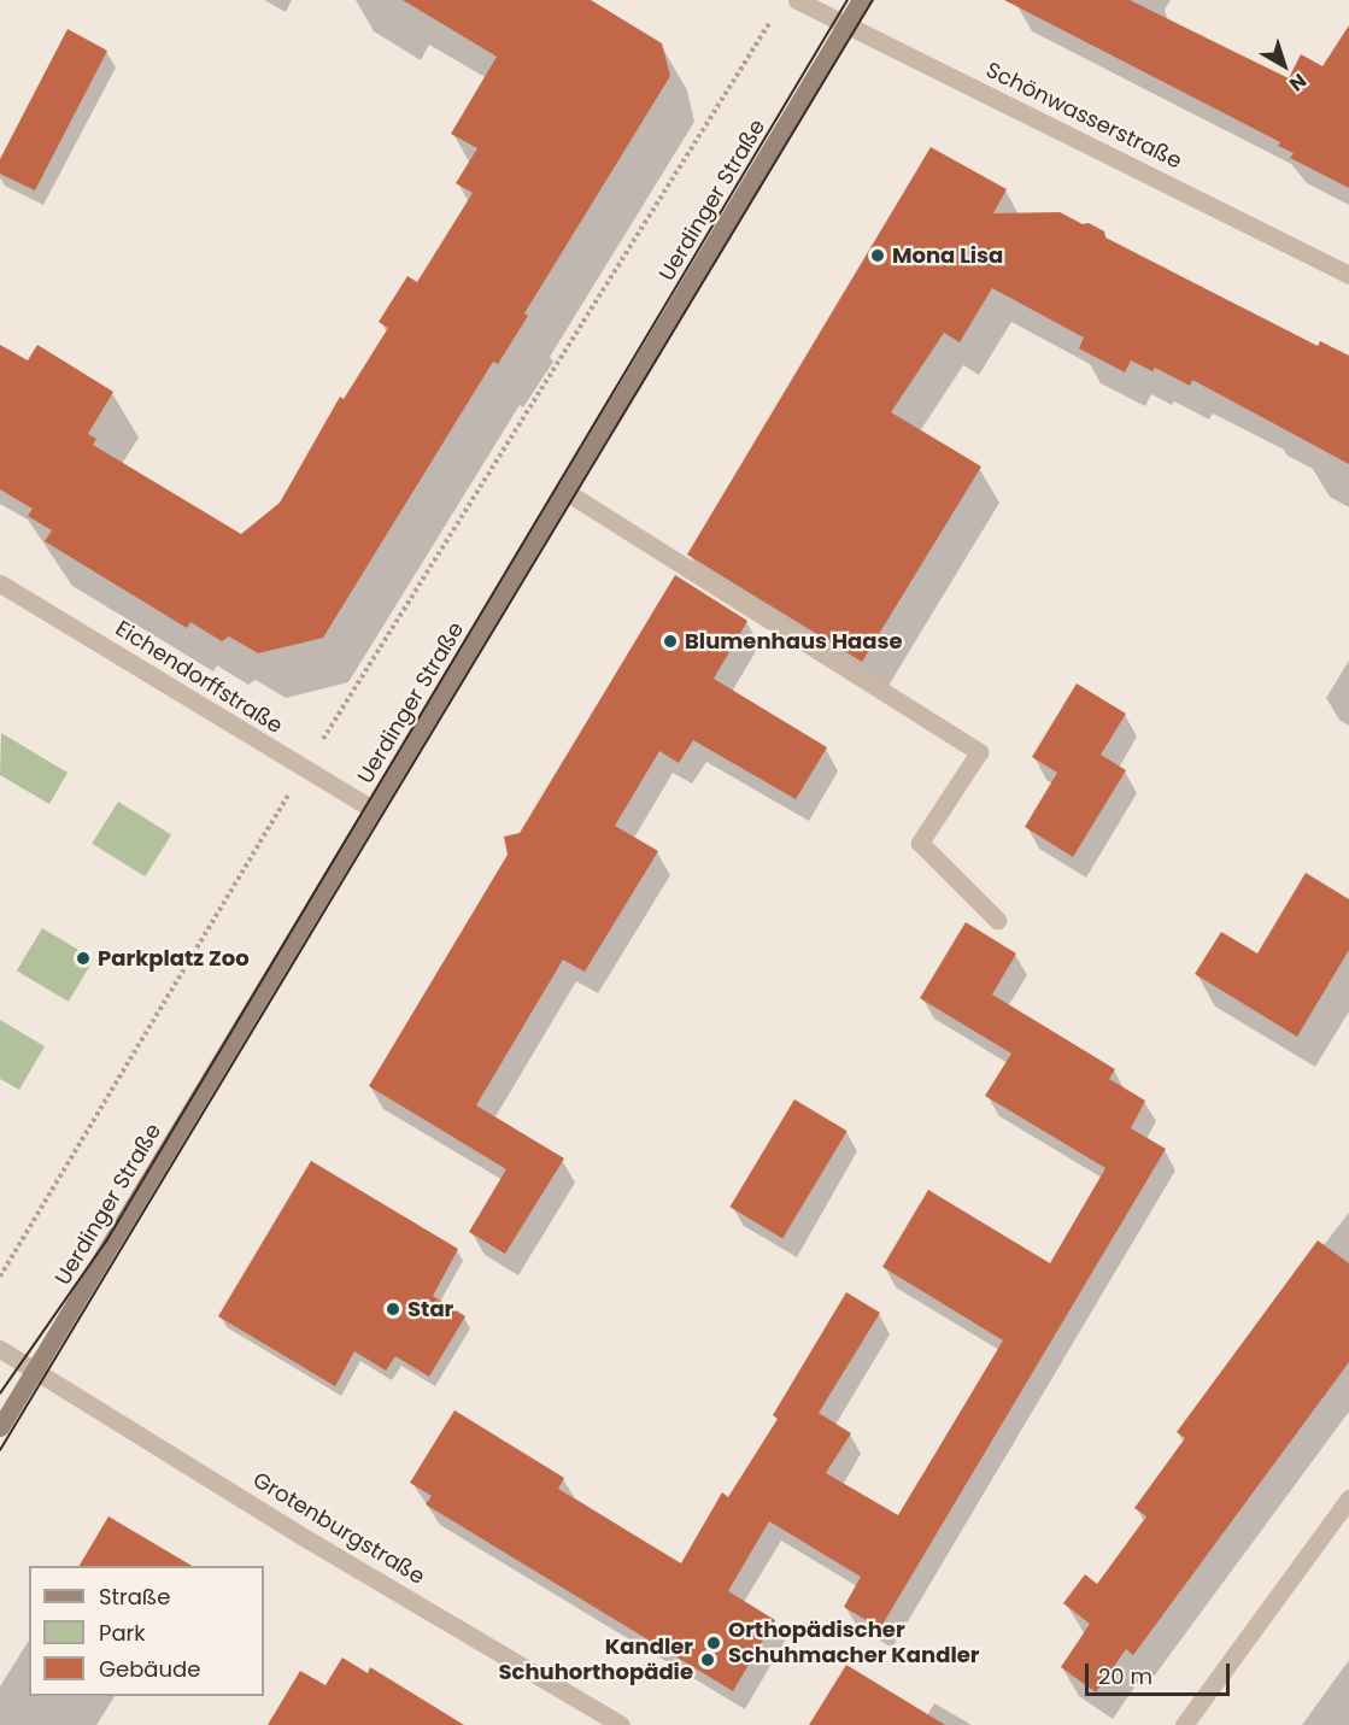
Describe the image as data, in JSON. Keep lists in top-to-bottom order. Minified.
{"streets":{"main road":["Uerdinger Straße"],"street":["Schönwasserstraße","Eichendorffstraße","Grotenburgstraße"]},"crossings":[["Schönwasserstraße","Uerdinger Straße"],["Uerdinger Straße","Eichendorffstraße"],["Uerdinger Straße","Grotenburgstraße"]],"places":["Mona Lisa","Blumenhaus Haase","Parkplatz Zoo","Star","Orthopädischer Schuhmacher Kandler","Kandler Schuhorthopädie"],"legend":["Straße","Park","Gebäude"],"scale_bar":"20 m","north":"bottom right"}
